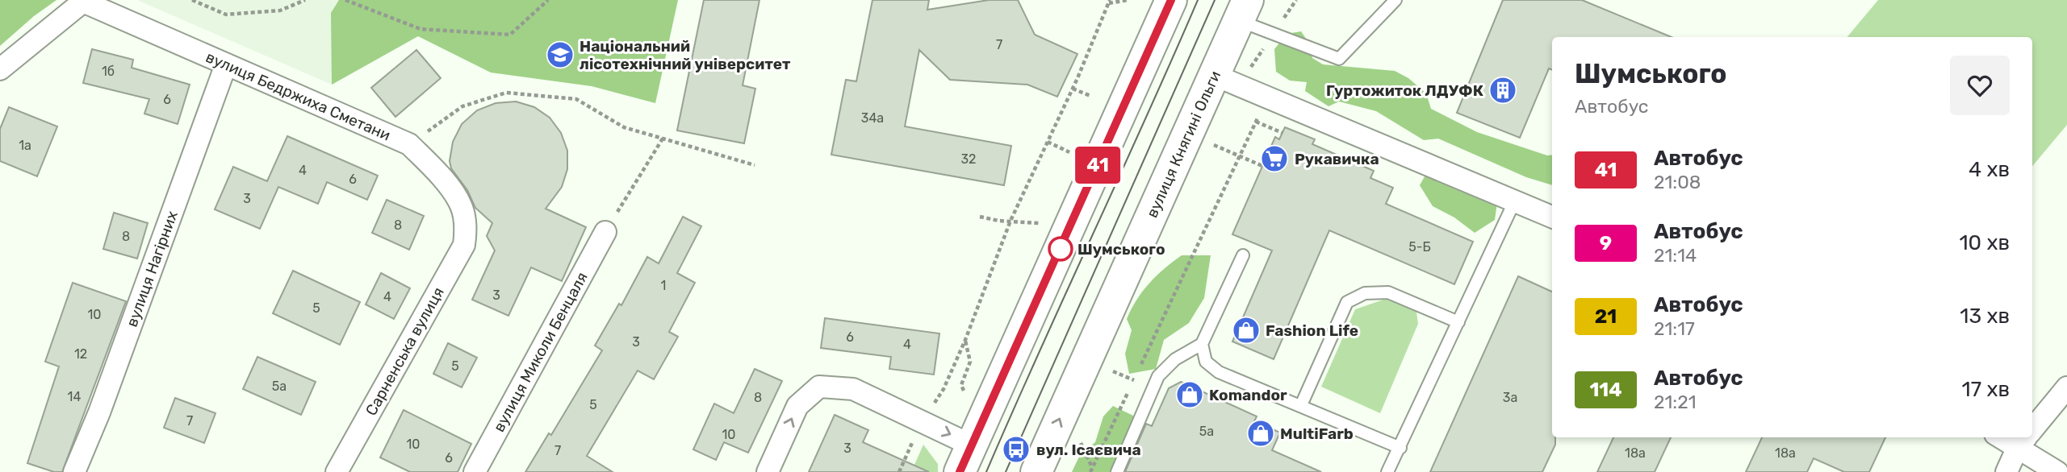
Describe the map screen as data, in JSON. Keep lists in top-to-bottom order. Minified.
{"streets":{"main road":["вулиця Княгині Ольги"],"street":["вулиця Бедржиха Сметани","вулиця Нагірних","Сарненська вулиця","вулиця Миколи Бенцаля"]},"crossings":[["вулиця Бедржиха Сметани","вулиця Нагірних"],["вулиця Бедржиха Сметани","Сарненська вулиця"]],"places":{"school or university":["Національний лісотехнічний університет"],"building":["Гуртожиток ЛДУФК"],"supermarket":["Рукавичка"],"other":["Шумського"],"shop":["Fashion Life","Komandor","MultiFarb"],"bus stop":["вул. Ісаєвича"]},"lines":["bus line 41"],"house_numbers":["7","1б","6","34а","1а","32","4","6","3","8","8","5-Б","1","3","4","5","10","6","3","4","12","5","5а","14","8","3а","5","7","5а","10","10","3","7","18а","18а","6"],"page":{"on_map":"41","heading":["Шумського","Автобус"],"list":[{"mark":"41","name":"Автобус","note":"21:08","value":"4 хв"},{"mark":"9","name":"Автобус","note":"21:14","value":"10 хв"},{"mark":"21","name":"Автобус","note":"21:17","value":"13 хв"},{"mark":"114","name":"Автобус","note":"21:21","value":"17 хв"}]}}
